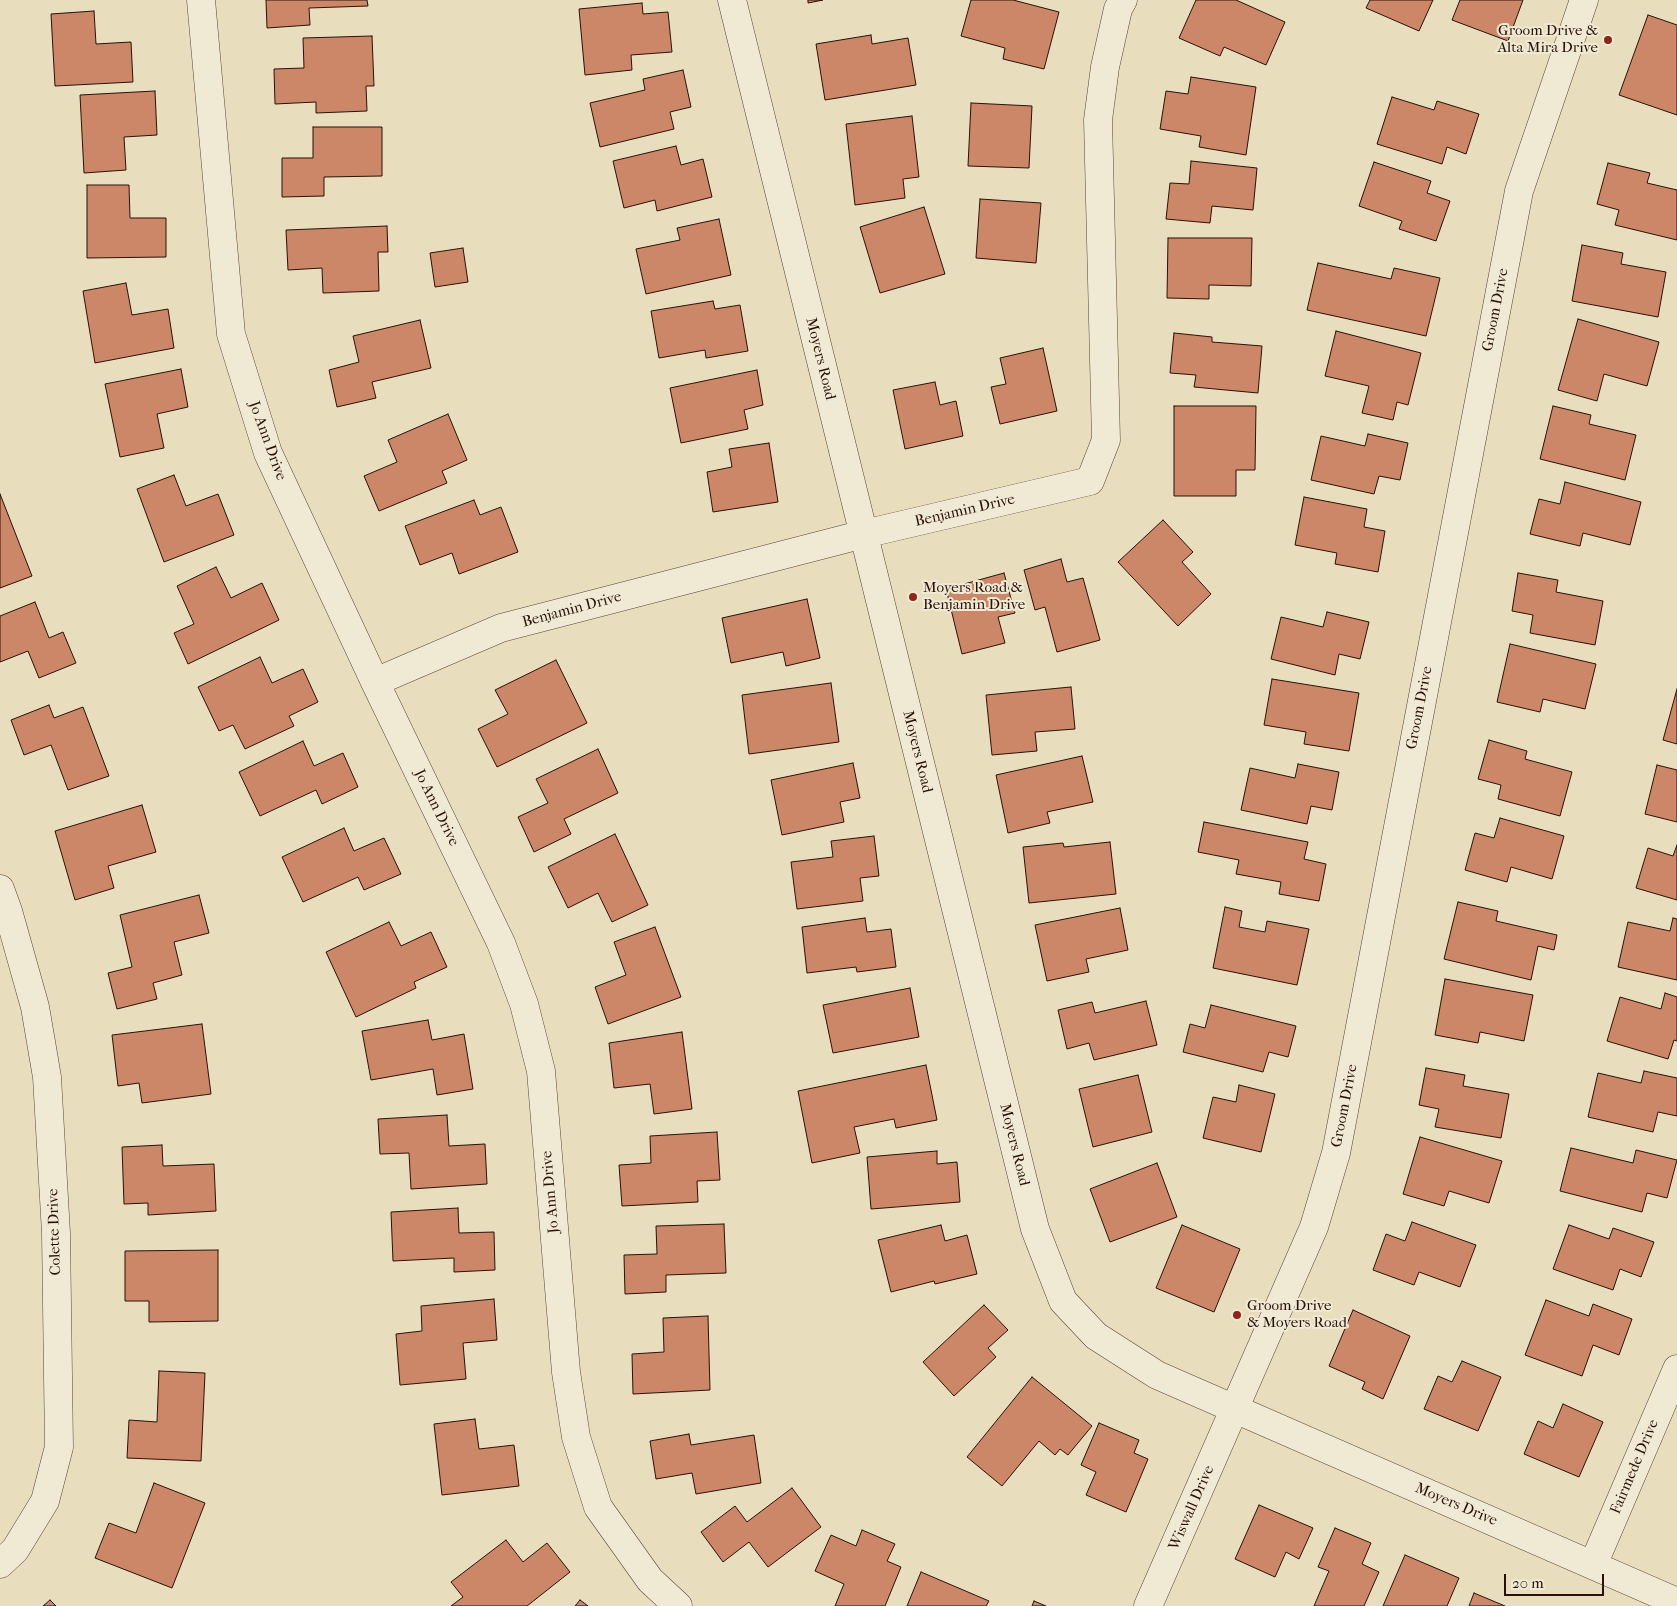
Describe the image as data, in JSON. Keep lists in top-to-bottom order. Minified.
{"streets":{"street":["Groom Drive","Moyers Road","Jo Ann Drive","Benjamin Drive","Colette Drive","Fairmede Drive","Moyers Drive","Wiswall Drive"]},"crossings":[["Groom Drive","Moyers Road"],["Groom Drive","Moyers Drive"],["Groom Drive","Wiswall Drive"],["Moyers Road","Benjamin Drive"],["Moyers Road","Moyers Drive"],["Moyers Road","Wiswall Drive"],["Jo Ann Drive","Benjamin Drive"],["Fairmede Drive","Moyers Drive"],["Moyers Drive","Wiswall Drive"]],"places":["Groom Drive & Alta Mira Drive","Moyers Road & Benjamin Drive","Groom Drive & Moyers Road"],"scale_bar":"20 m"}
